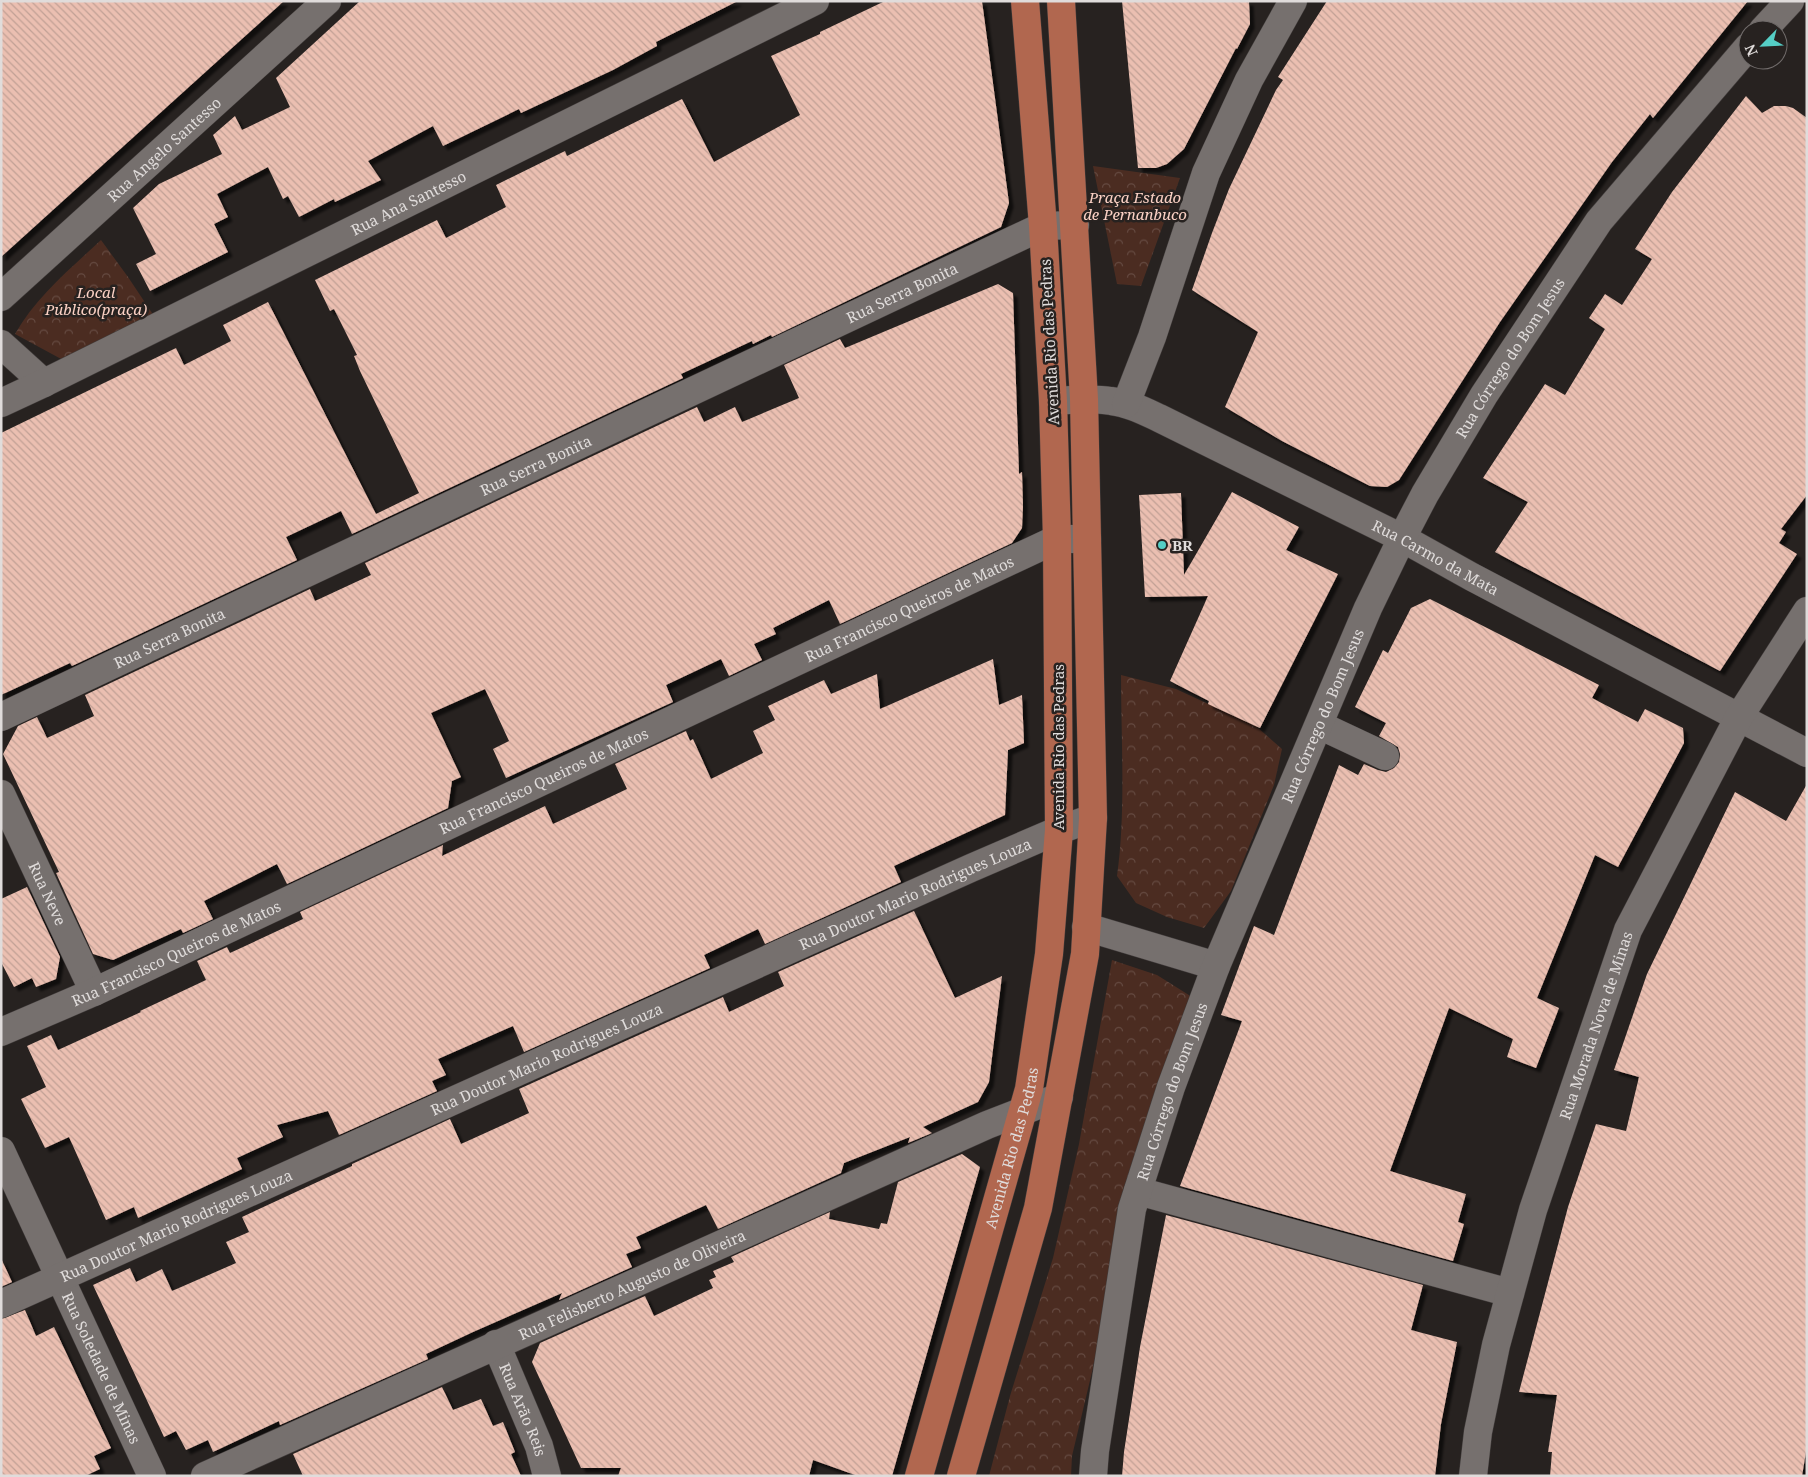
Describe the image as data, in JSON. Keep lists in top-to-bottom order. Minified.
{"streets":{"main road":["Avenida Rio das Pedras"],"street":["Rua Angelo Santesso","Rua Ana Santesso","Rua Serra Bonita","Rua Córrego do Bom Jesus","Rua Carmo da Mata","Rua Francisco Queiros de Matos","Rua Neve","Rua Doutor Mario Rodrigues Louza","Rua Morada Nova de Minas","Rua Felisberto Augusto de Oliveira","Rua Soledade de Minas","Rua Arão Reis"]},"crossings":[["Rua Serra Bonita","Avenida Rio das Pedras"],["Avenida Rio das Pedras","Rua Carmo da Mata"],["Avenida Rio das Pedras","Rua Francisco Queiros de Matos"],["Avenida Rio das Pedras","Rua Doutor Mario Rodrigues Louza"],["Avenida Rio das Pedras","Rua Felisberto Augusto de Oliveira"],["Rua Córrego do Bom Jesus","Rua Carmo da Mata"],["Rua Carmo da Mata","Rua Morada Nova de Minas"],["Rua Francisco Queiros de Matos","Rua Neve"],["Rua Doutor Mario Rodrigues Louza","Rua Soledade de Minas"],["Rua Felisberto Augusto de Oliveira","Rua Arão Reis"]],"parks":["Praça Estado de Pernanbuco","Local Público(praça)"],"places":["BR"],"north":"bottom left"}
